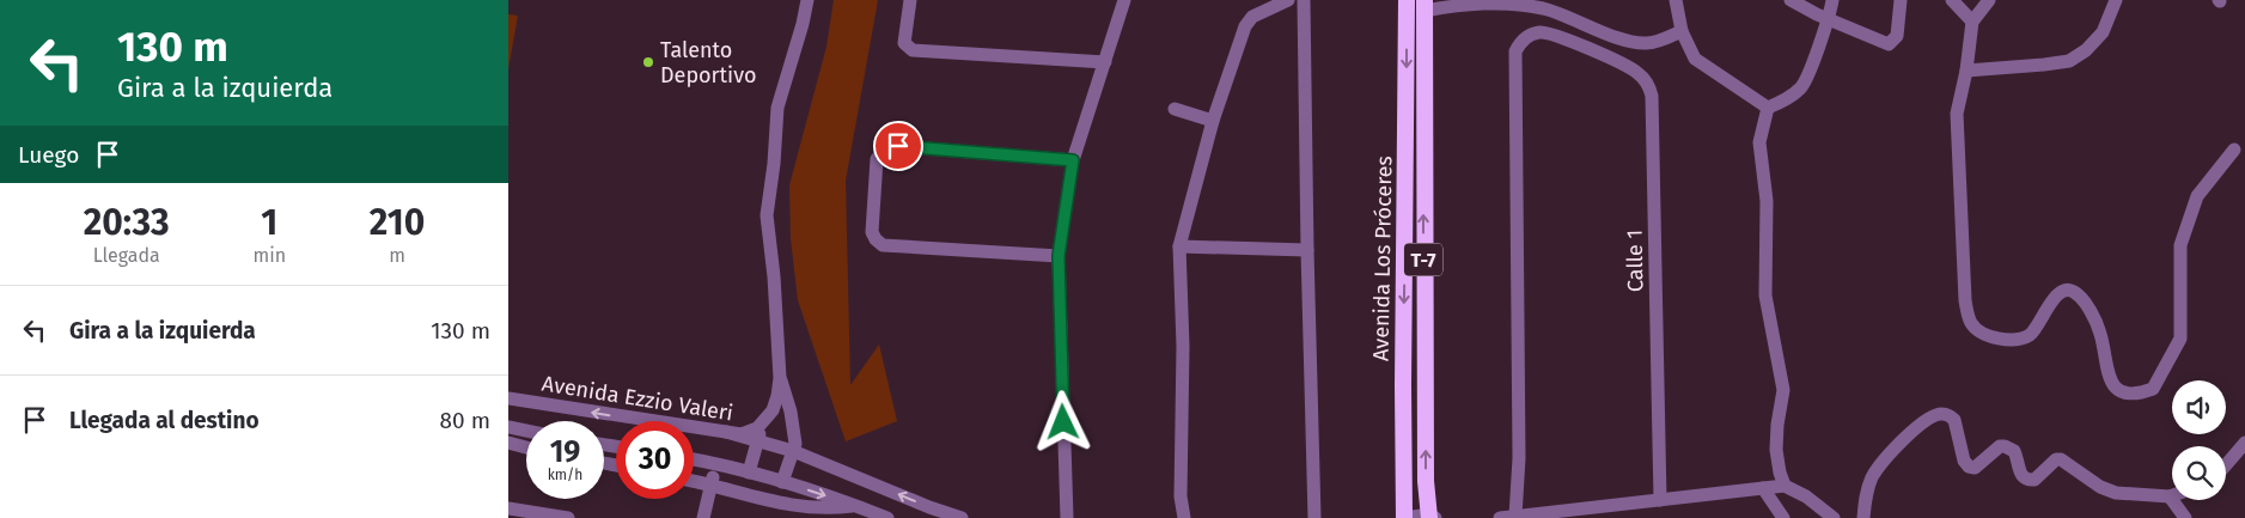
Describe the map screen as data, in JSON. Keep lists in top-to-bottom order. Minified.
{"streets":{"highway":["Avenida Los Próceres","T-7"],"street":["Calle 1","Avenida Ezzio Valeri"]},"places":["Talento Deportivo"],"page":{"turn":["130 m","Gira a la izquierda"],"then":"Luego","eta":["20:33","Llegada","1","min","210","m"],"list":[{"name":"Gira a la izquierda","value":"130 m"},{"name":"Llegada al destino","value":"80 m"}],"speed":"19 km/h","limit":"30"}}
